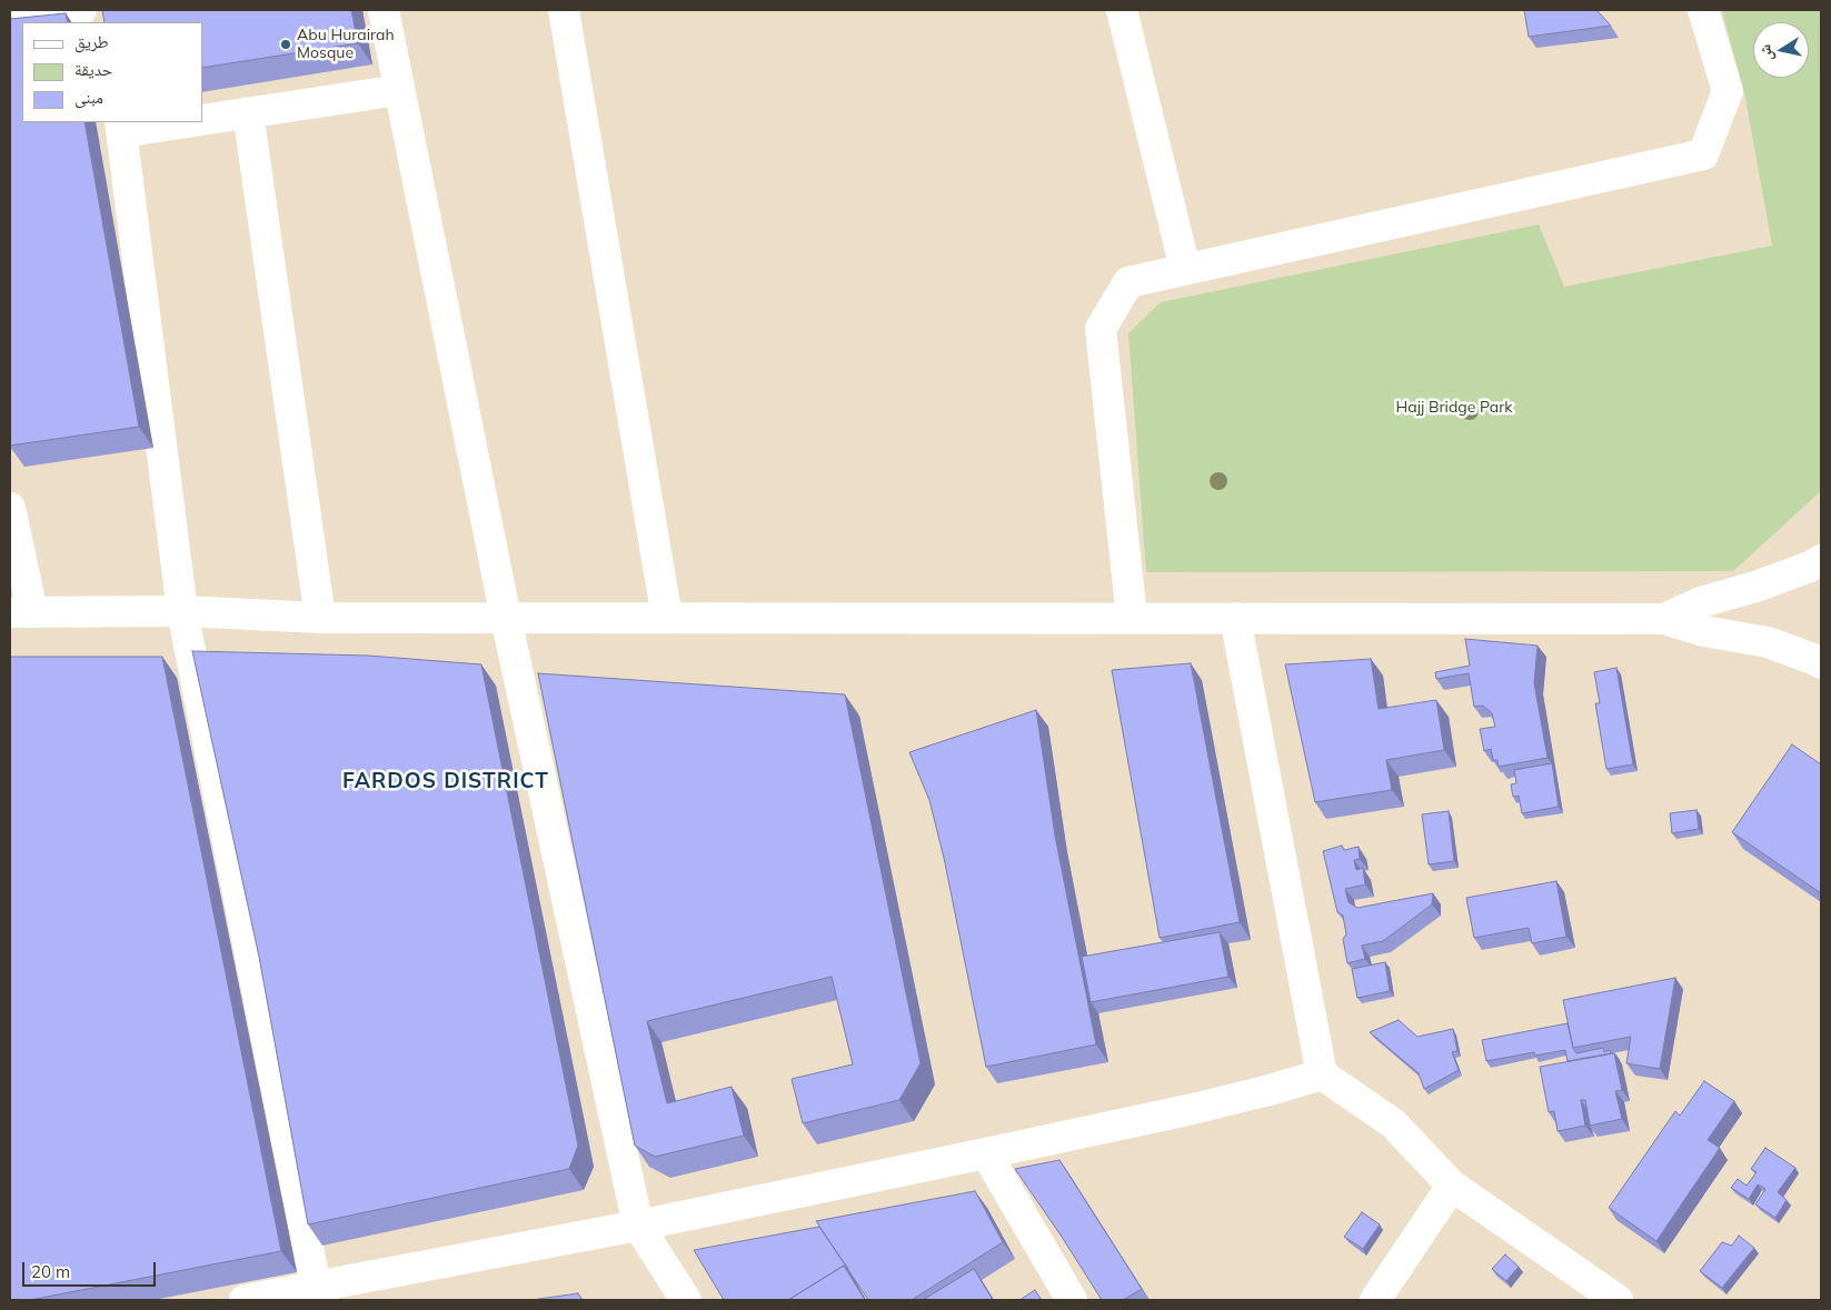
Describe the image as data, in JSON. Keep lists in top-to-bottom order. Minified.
{"districts":["FARDOS DISTRICT"],"parks":["Hajj Bridge Park"],"places":["Abu Hurairah Mosque"],"legend":["طريق","حديقة","مبنى"],"scale_bar":"20 m","north":"left"}
